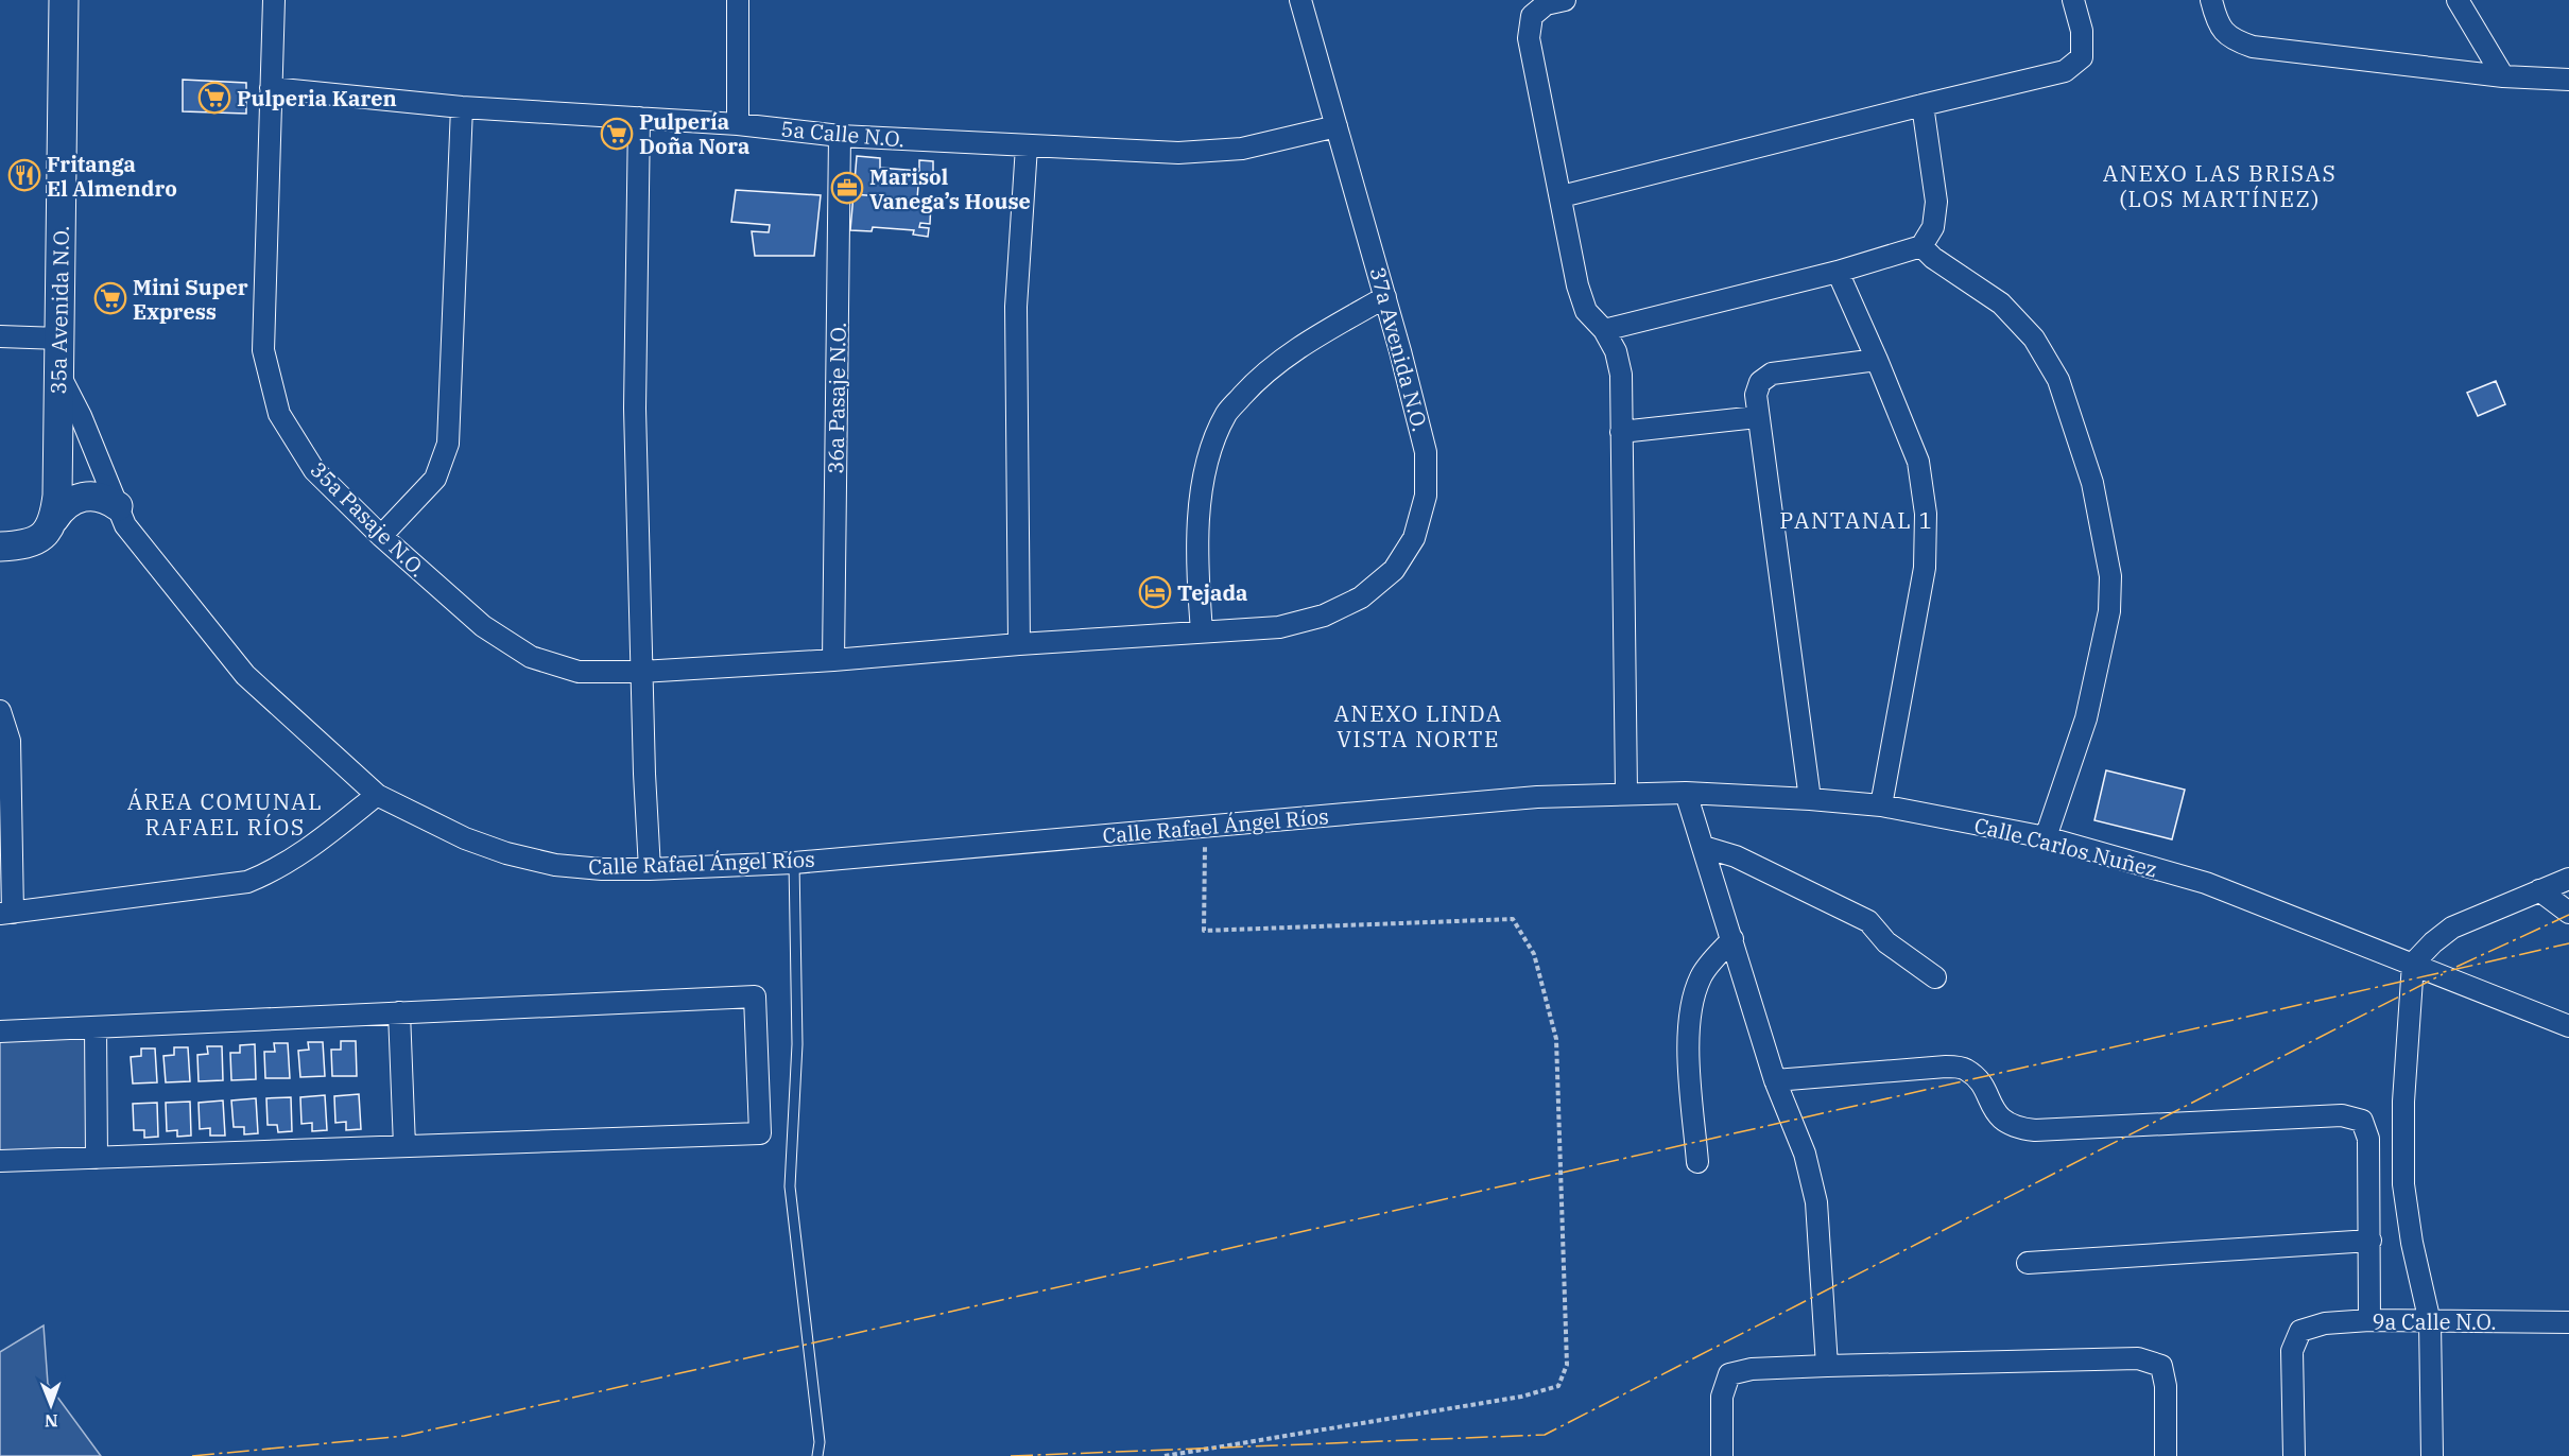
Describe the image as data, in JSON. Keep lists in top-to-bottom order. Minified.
{"streets":{"main road":["35a Avenida N.O."],"street":["5a Calle N.O.","37a Avenida N.O.","36a Pasaje N.O.","35a Pasaje N.O.","Calle Rafael Ángel Ríos","Calle Carlos Nuñez","9a Calle N.O."]},"crossings":[["5a Calle N.O.","37a Avenida N.O."],["5a Calle N.O.","36a Pasaje N.O."],["5a Calle N.O.","35a Pasaje N.O."],["35a Avenida N.O.","Calle Rafael Ángel Ríos"],["37a Avenida N.O.","35a Pasaje N.O."],["36a Pasaje N.O.","35a Pasaje N.O."],["Calle Rafael Ángel Ríos","Calle Carlos Nuñez"]],"districts":["ANEXO LAS BRISAS (LOS MARTÍNEZ)","PANTANAL 1","ANEXO LINDA VISTA NORTE","ÁREA COMUNAL RAFAEL RÍOS"],"places":{"supermarket":["Pulperia Karen","Pulpería Doña Nora","Mini Super Express"],"restaurant":["Fritanga El Almendro"],"office":["Marisol Vanega’s House"],"hotel":["Tejada"]},"north":"bottom"}
